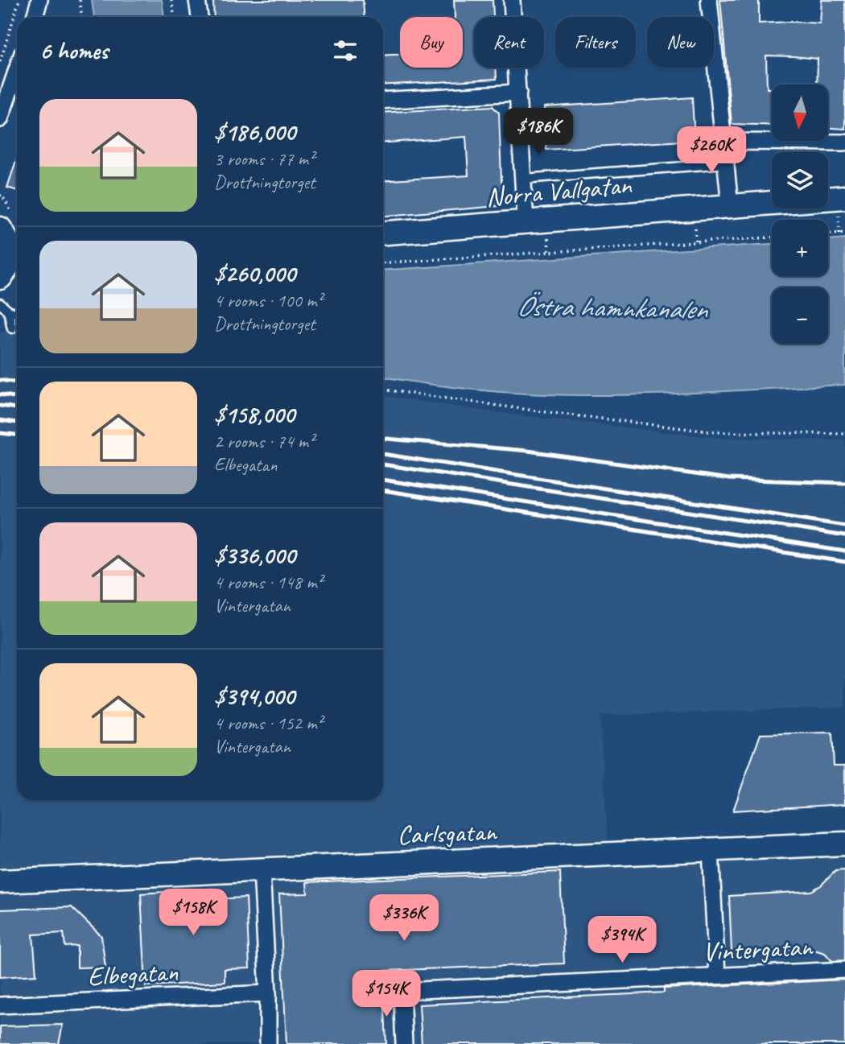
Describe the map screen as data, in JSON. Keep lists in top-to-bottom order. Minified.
{"streets":{"street":["Norra Vallgatan","Carlsgatan","Vintergatan","Elbegatan"]},"water":["Östra hamnkanalen"],"north":"bottom","page":{"chip":["Buy","Rent","Filters","New"],"heading":"6 homes","map_buttons":["+","−"],"list":[{"name":"$186,000","note":"3 rooms · 77 m² · Drottningtorget"},{"name":"$260,000","note":"4 rooms · 100 m² · Drottningtorget"},{"name":"$158,000","note":"2 rooms · 74 m² · Elbegatan"},{"name":"$336,000","note":"4 rooms · 148 m² · Vintergatan"},{"name":"$394,000","note":"4 rooms · 152 m² · Vintergatan"}],"price":["$186K","$260K","$158K","$336K","$394K","$154K"]}}
